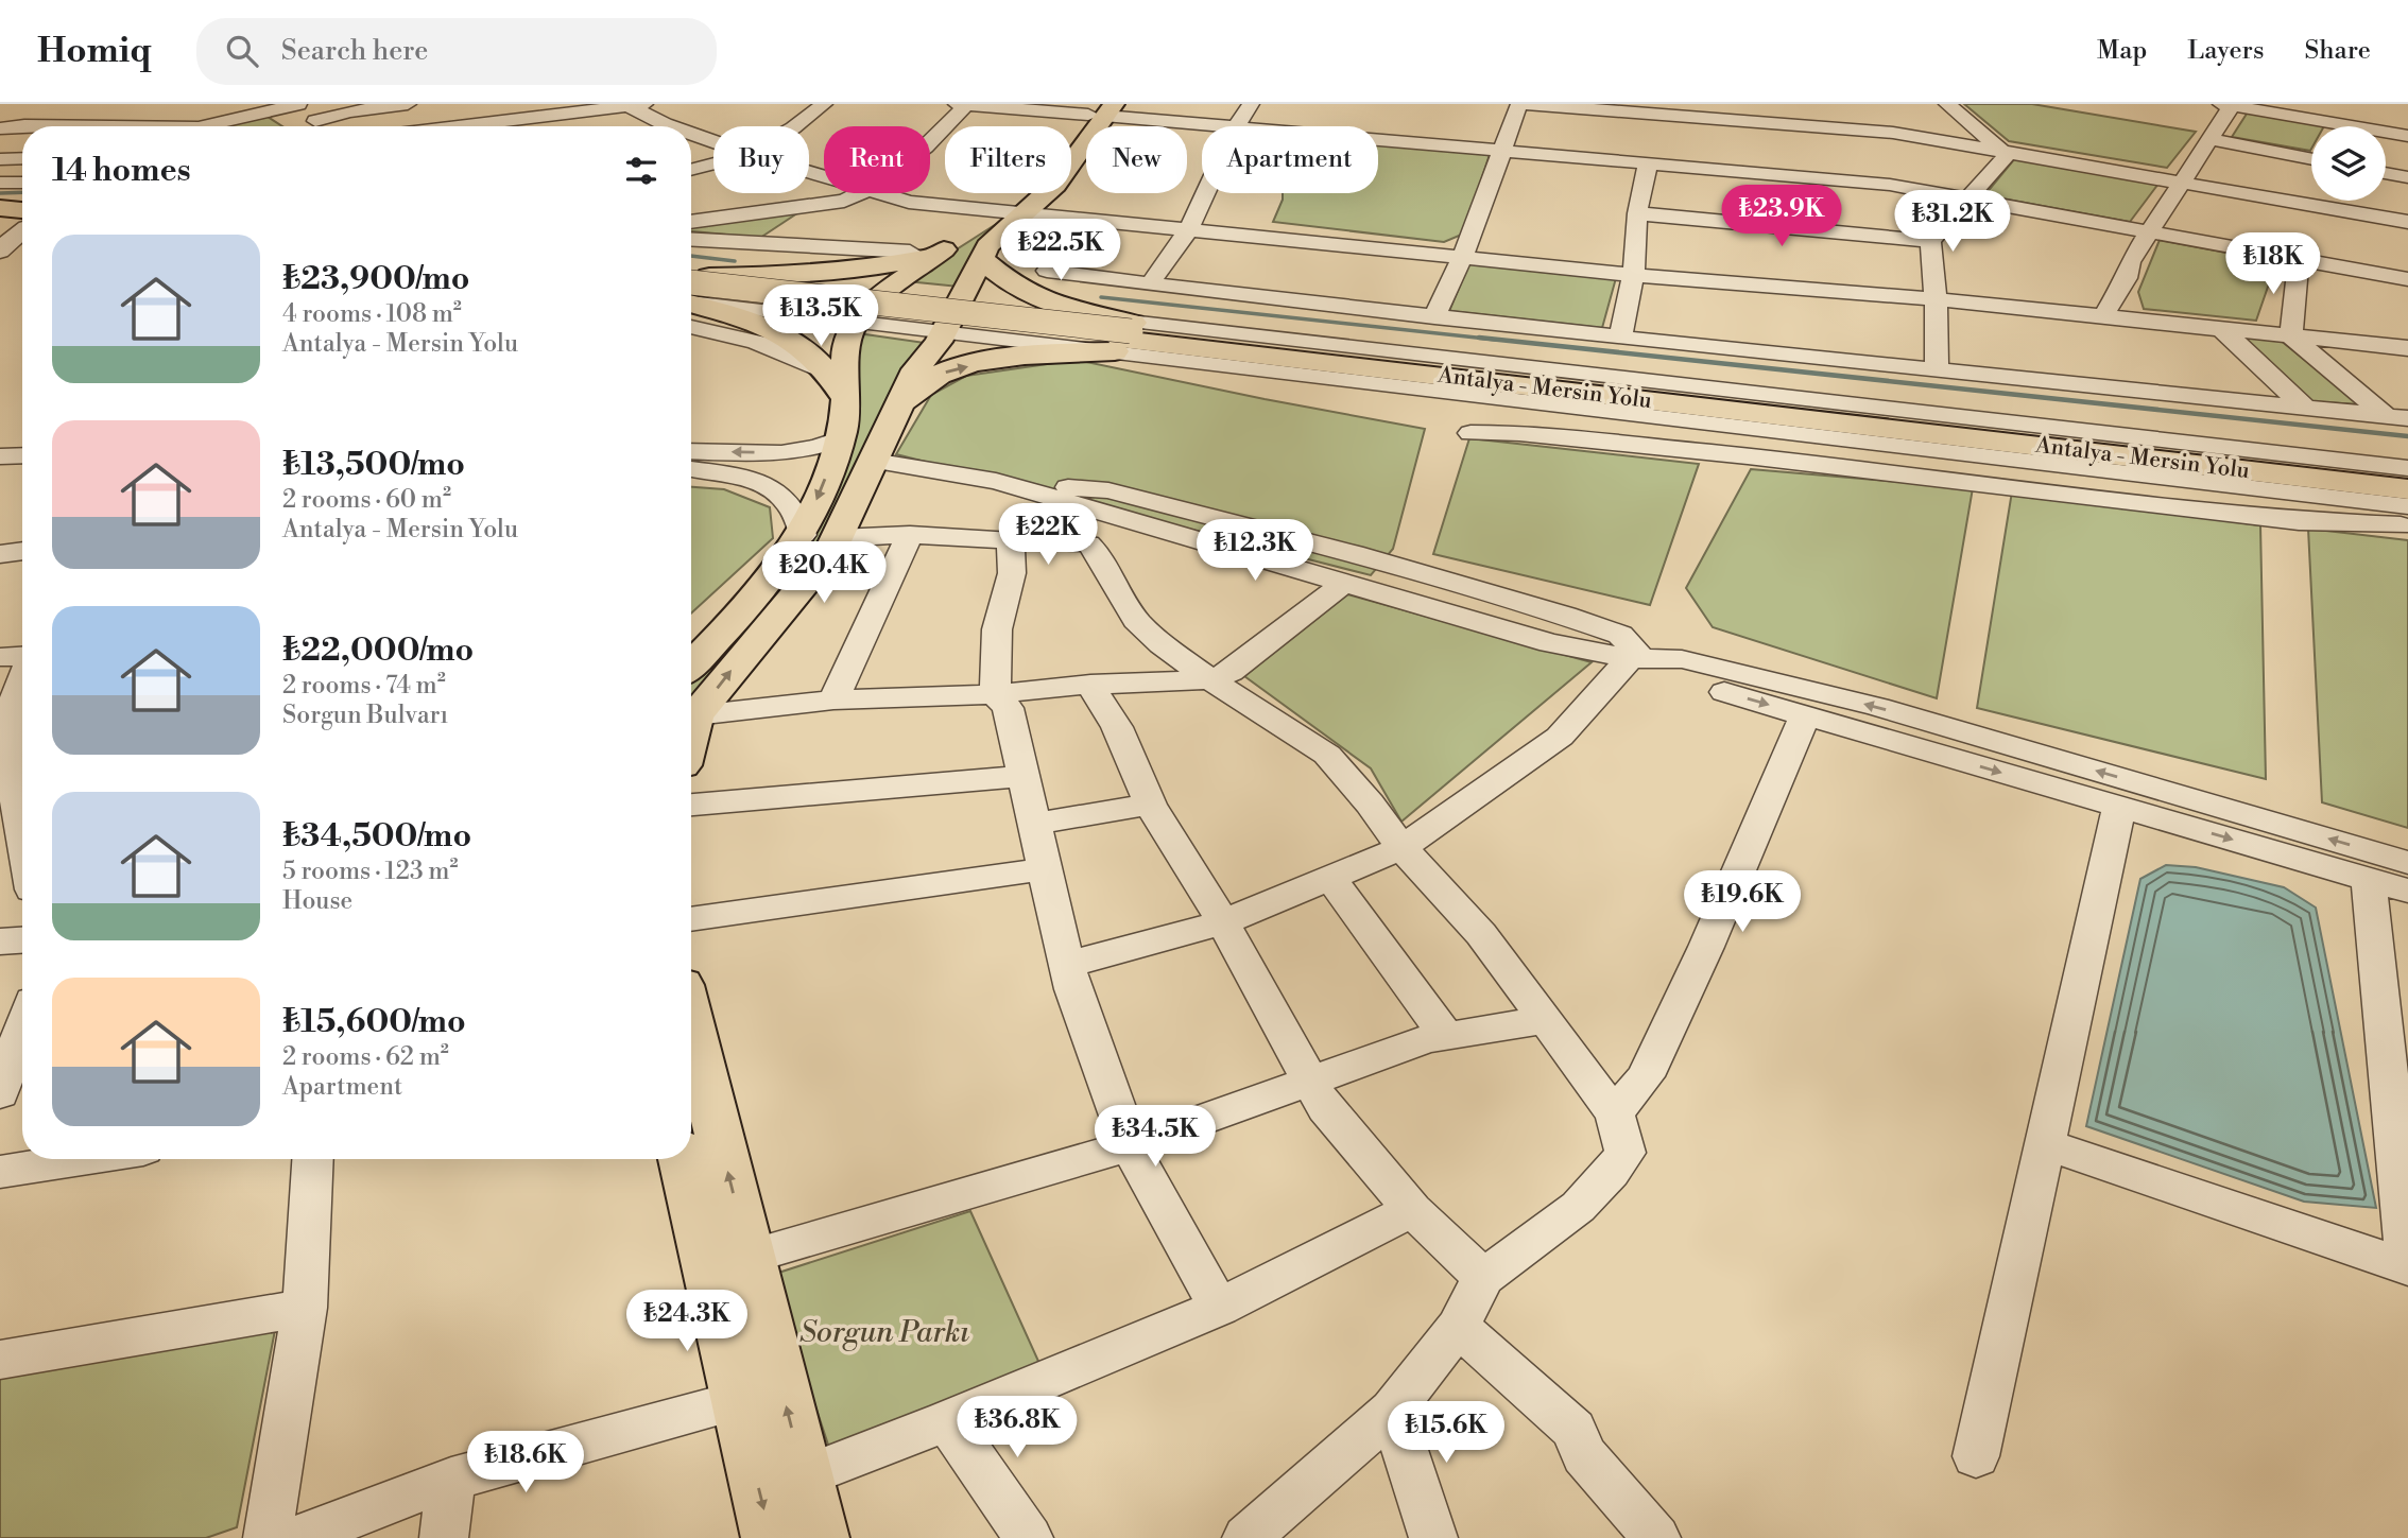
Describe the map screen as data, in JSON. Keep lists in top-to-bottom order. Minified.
{"streets":{"main road":["Antalya - Mersin Yolu"]},"parks":["Sorgun Parkı"],"page":{"header":"Homiq","search":"Search here","nav":["Map","Layers","Share"],"chip":["Buy","Rent","Filters","New","Apartment"],"heading":"14 homes","price":["₺23.9K","₺31.2K","₺22.5K","₺18K","₺13.5K","₺22K","₺12.3K","₺20.4K","₺19.6K","₺34.5K","₺24.3K","₺36.8K","₺15.6K","₺18.6K"],"list":[{"name":"₺23,900/mo","note":"4 rooms · 108 m² · Antalya - Mersin Yolu"},{"name":"₺13,500/mo","note":"2 rooms · 60 m² · Antalya - Mersin Yolu"},{"name":"₺22,000/mo","note":"2 rooms · 74 m² · Sorgun Bulvarı"},{"name":"₺34,500/mo","note":"5 rooms · 123 m² · House"},{"name":"₺15,600/mo","note":"2 rooms · 62 m² · Apartment"}]}}
